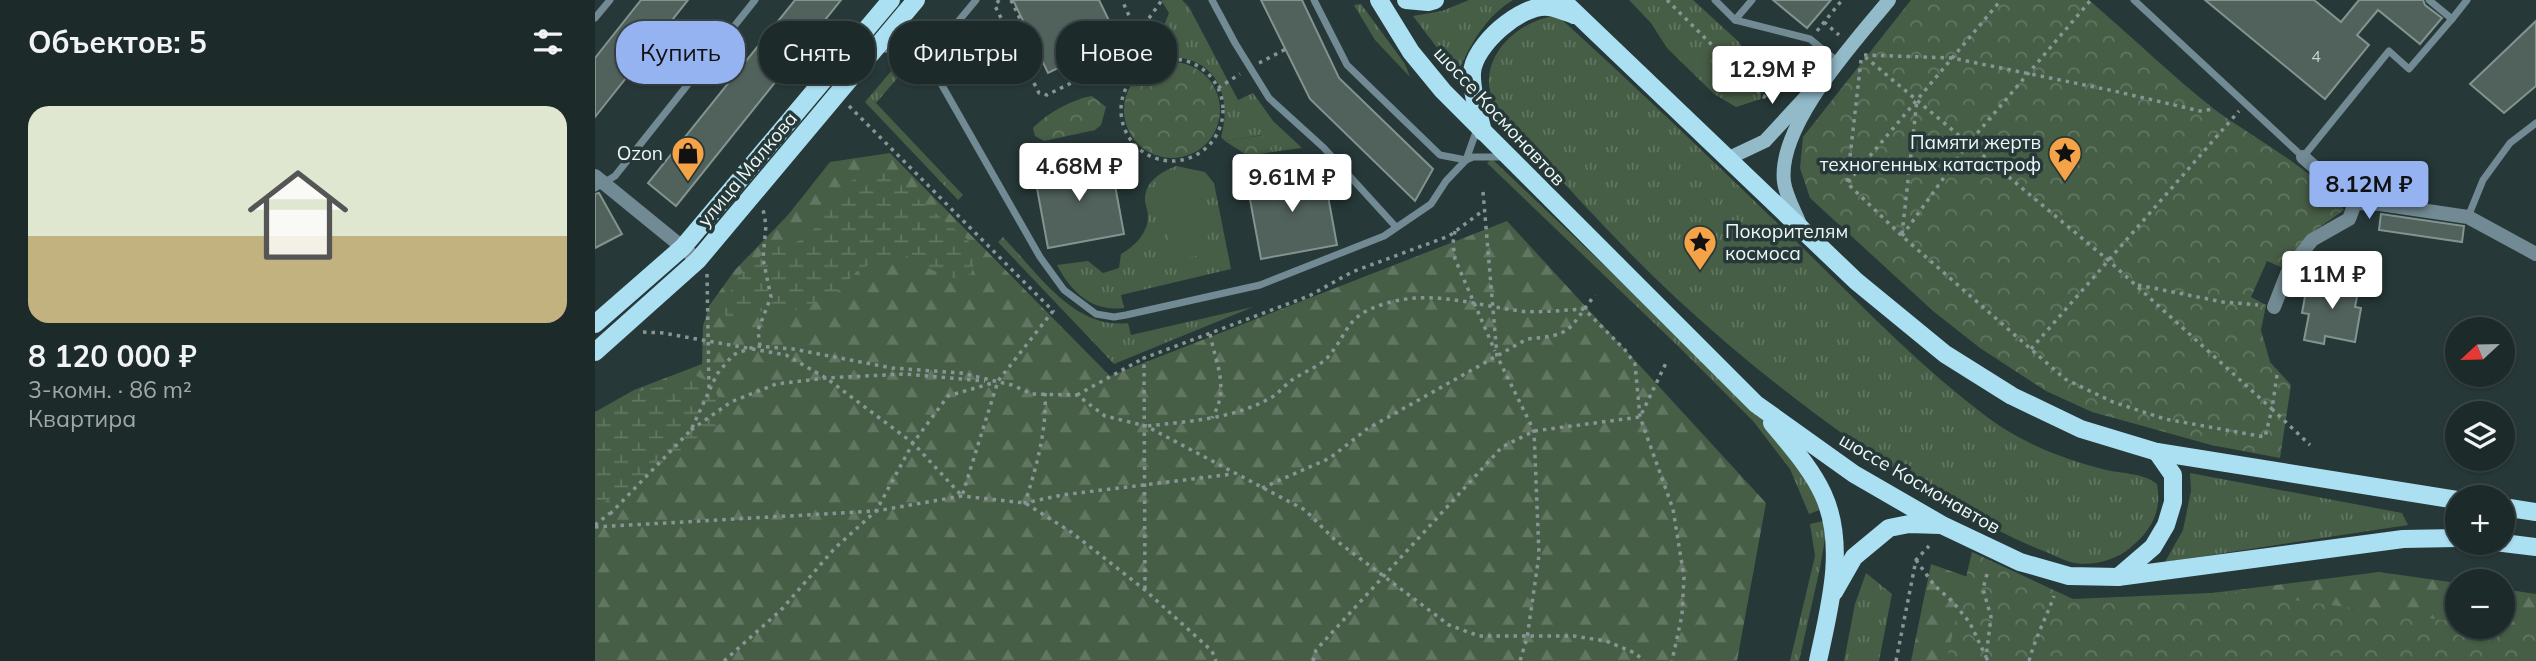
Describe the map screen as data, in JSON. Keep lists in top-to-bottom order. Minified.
{"streets":{"main road":["шоссе Космонавтов","улица Малкова"]},"places":{"shop":["Ozon"],"place":["Памяти жертв техногенных катастроф","Покорителям космоса"]},"house_numbers":["4"],"north":"left","page":{"heading":"Объектов: 5","chip":["Купить","Снять","Фильтры","Новое"],"price":["12.9M ₽","4.68M ₽","9.61M ₽","8.12M ₽","11M ₽"],"list":[{"name":"8 120 000 ₽","note":"3-комн. · 86 m² · Квартира"}],"map_buttons":["+","−"]}}
